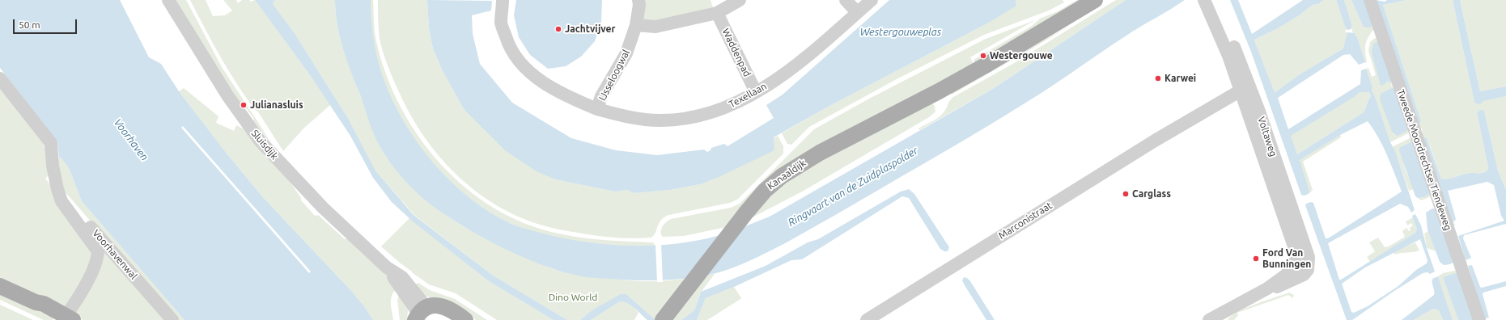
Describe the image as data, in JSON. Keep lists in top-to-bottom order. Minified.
{"streets":{"main road":["Sluisdijk","Kanaaldijk"],"street":["Waddenpad","IJsseloogwal","Texellaan","Voltaweg","Tweede Moordrechtse Tiendeweg","Marconistraat","Voorhavenwal"]},"crossings":[["Waddenpad","Texellaan"],["IJsseloogwal","Texellaan"],["Voltaweg","Marconistraat"]],"water":["Westergouweplas","Voorhaven","Ringvaart van de Zuidplaspolder"],"parks":["Dino World"],"places":["Jachtvijver","Westergouwe","Karwei","Julianasluis","Carglass","Ford Van Bunningen"],"scale_bar":"50 m"}
